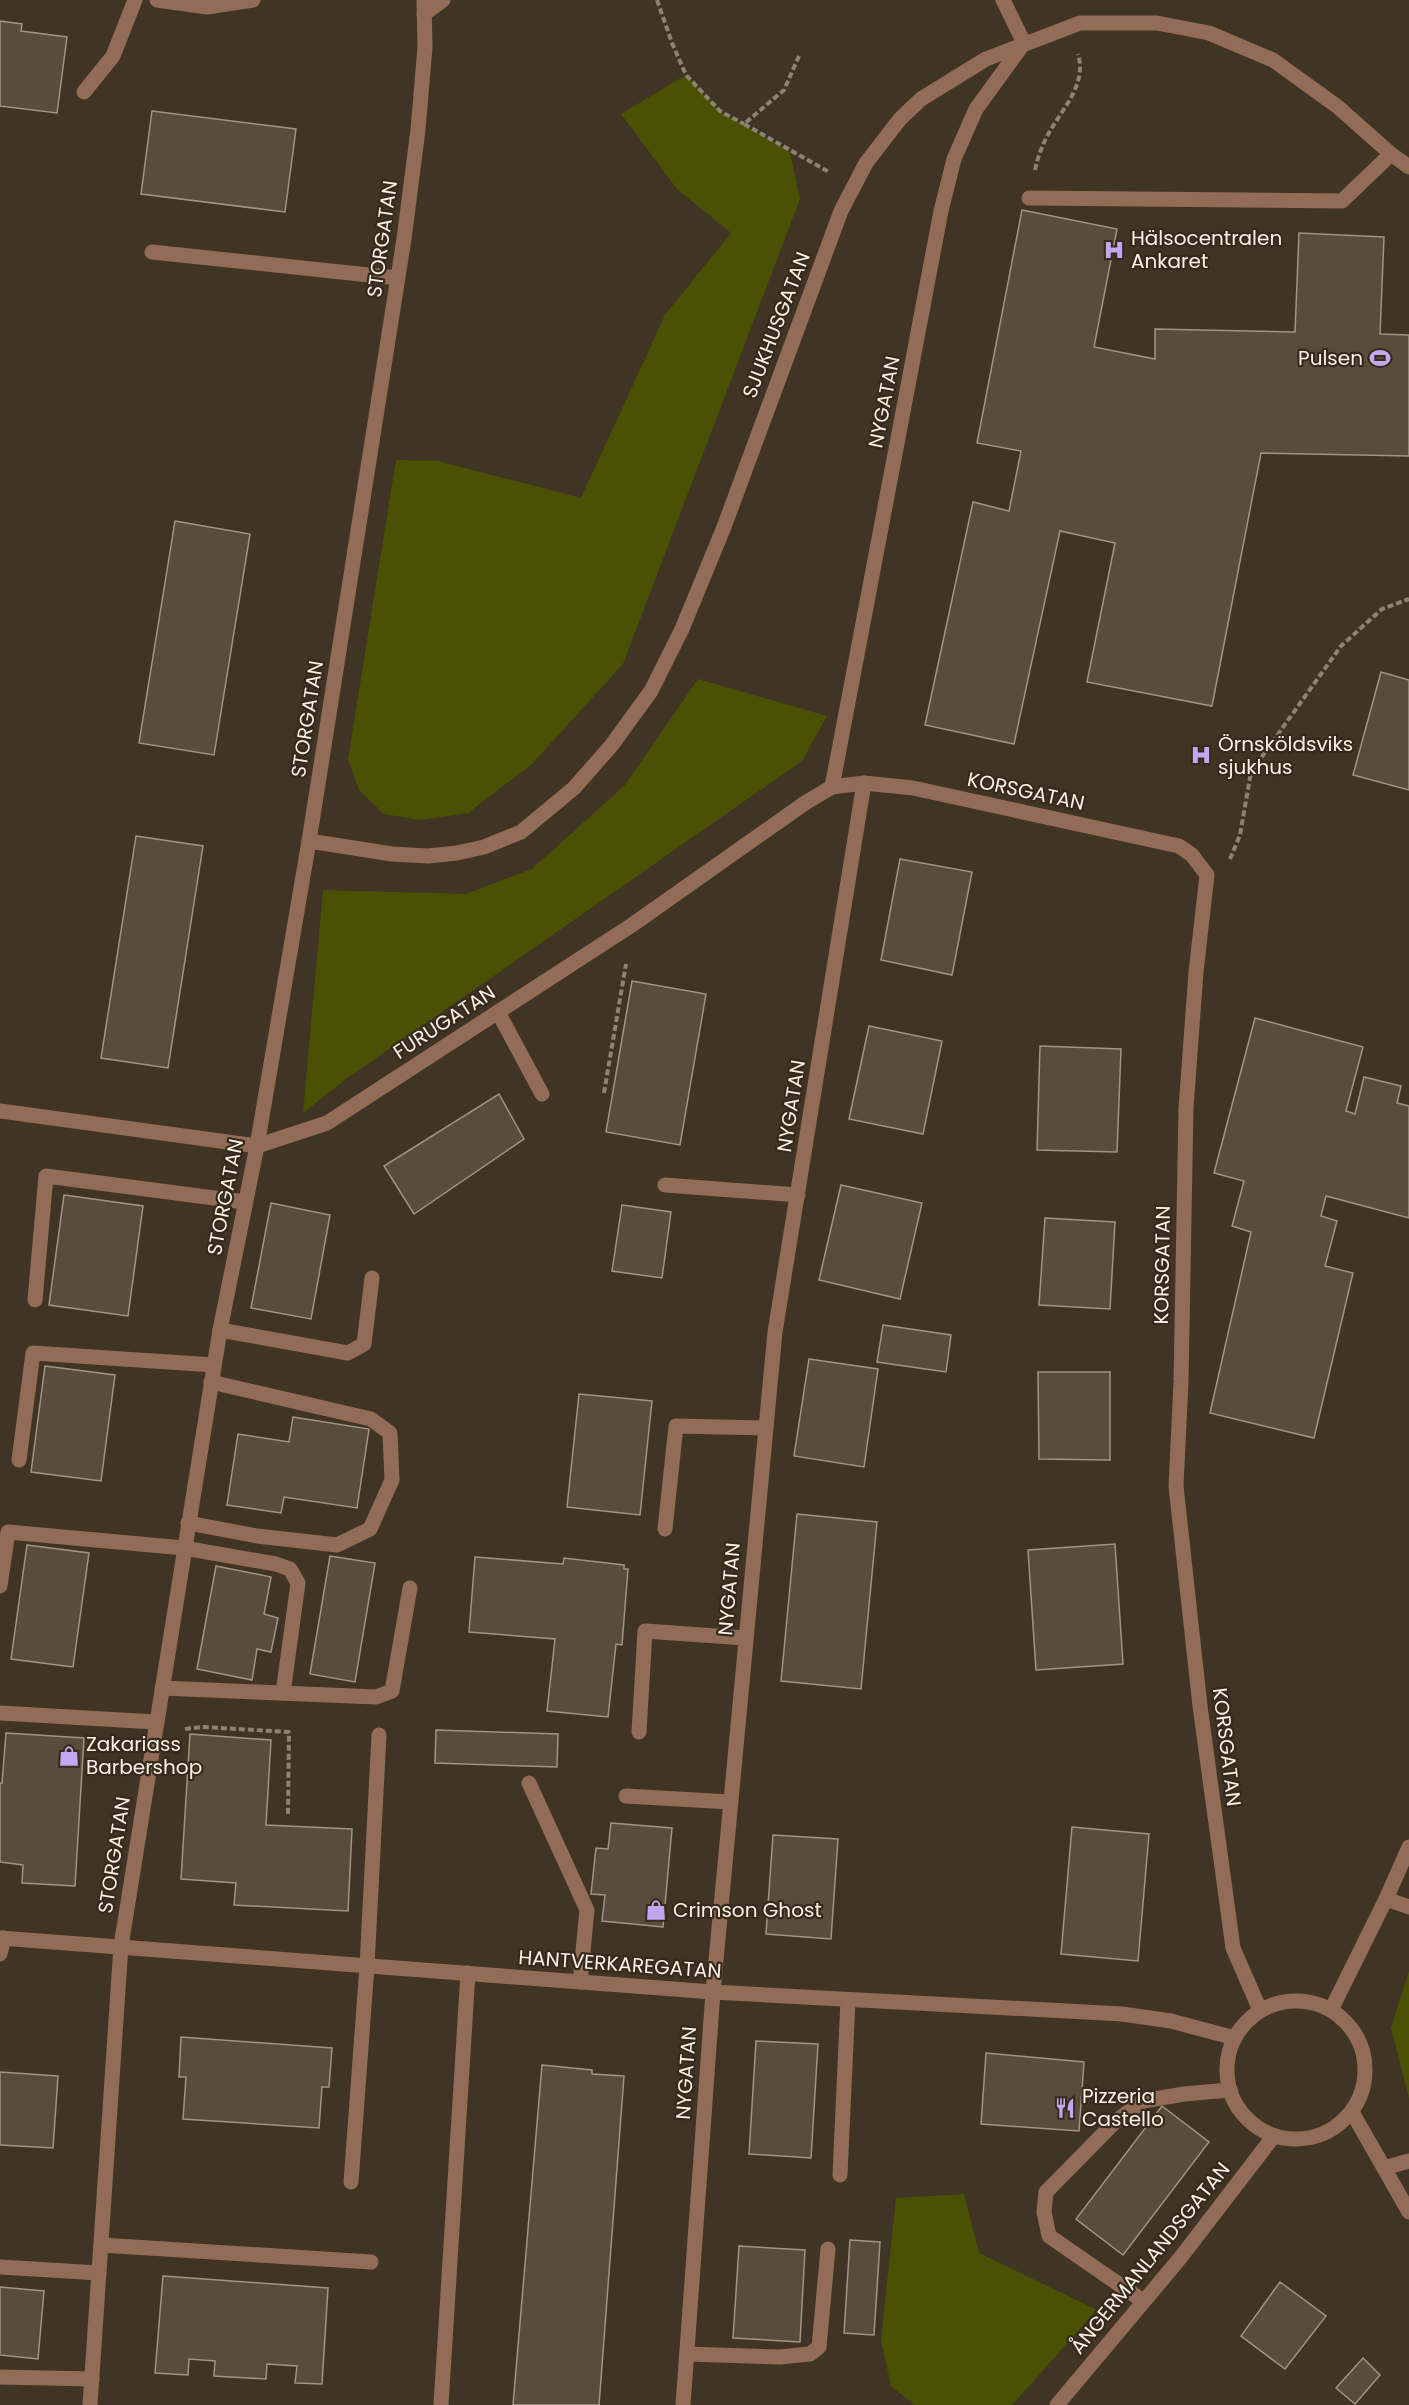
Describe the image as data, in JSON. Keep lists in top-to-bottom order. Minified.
{"streets":{"street":["STORGATAN","SJUKHUSGATAN","NYGATAN","KORSGATAN","FURUGATAN","HANTVERKAREGATAN","ÅNGERMANLANDSGATAN"]},"crossings":[["STORGATAN","SJUKHUSGATAN"],["STORGATAN","FURUGATAN"],["STORGATAN","HANTVERKAREGATAN"],["SJUKHUSGATAN","NYGATAN"],["NYGATAN","KORSGATAN"],["NYGATAN","FURUGATAN"],["NYGATAN","HANTVERKAREGATAN"],["KORSGATAN","FURUGATAN"],["KORSGATAN","HANTVERKAREGATAN"],["KORSGATAN","ÅNGERMANLANDSGATAN"],["HANTVERKAREGATAN","ÅNGERMANLANDSGATAN"]],"places":{"hospital":["Hälsocentralen Ankaret","Örnsköldsviks sjukhus"],"sports":["Pulsen"],"shop":["Zakariass Barbershop","Crimson Ghost"],"restaurant":["Pizzeria Castello"]}}
